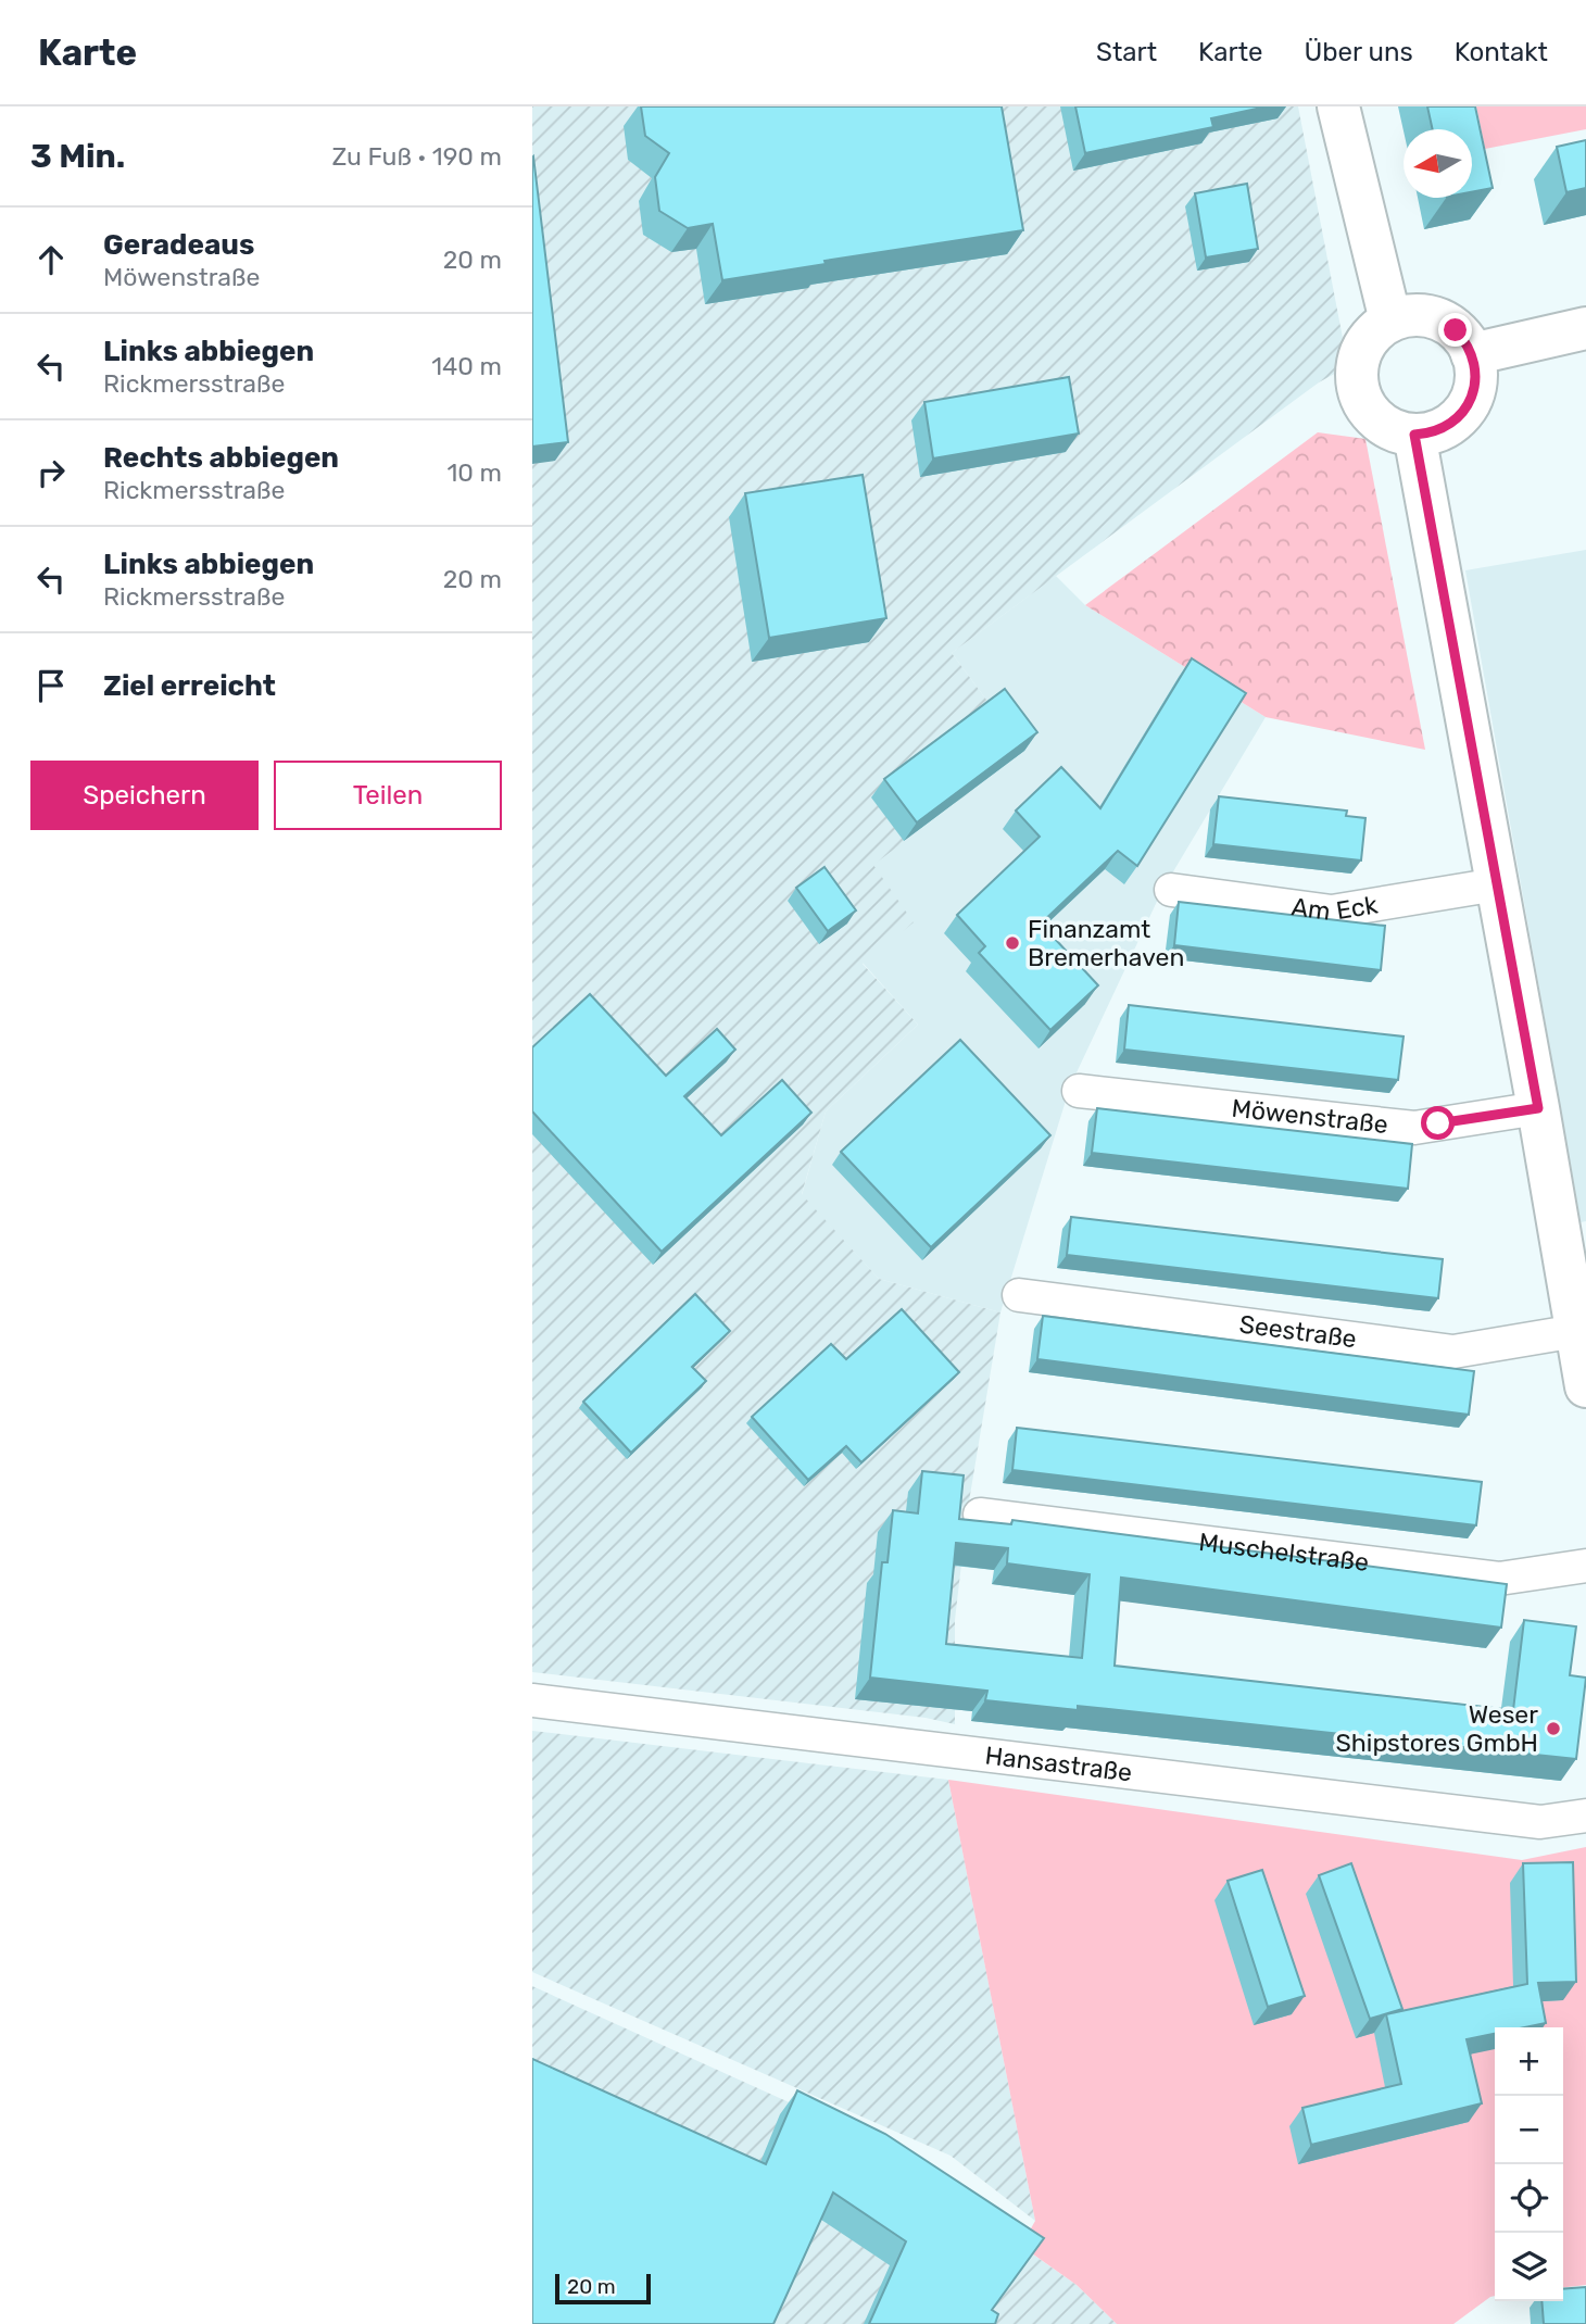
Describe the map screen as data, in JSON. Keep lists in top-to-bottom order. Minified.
{"streets":{"street":["Am Eck","Möwenstraße","Seestraße","Muschelstraße","Hansastraße"]},"places":["Finanzamt Bremerhaven","Weser Shipstores GmbH"],"scale_bar":"20 m","north":"left","page":{"header":"Karte","nav":["Start","Karte","Über uns","Kontakt"],"heading":["3 Min.","Zu Fuß · 190 m"],"list":[["Geradeaus","Möwenstraße","20 m"],["Links abbiegen","Rickmersstraße","140 m"],["Rechts abbiegen","Rickmersstraße","10 m"],["Links abbiegen","Rickmersstraße","20 m"],"Ziel erreicht"],"buttons":["Speichern","Teilen"],"map_buttons":["+","−"],"scale":"20 m"}}
